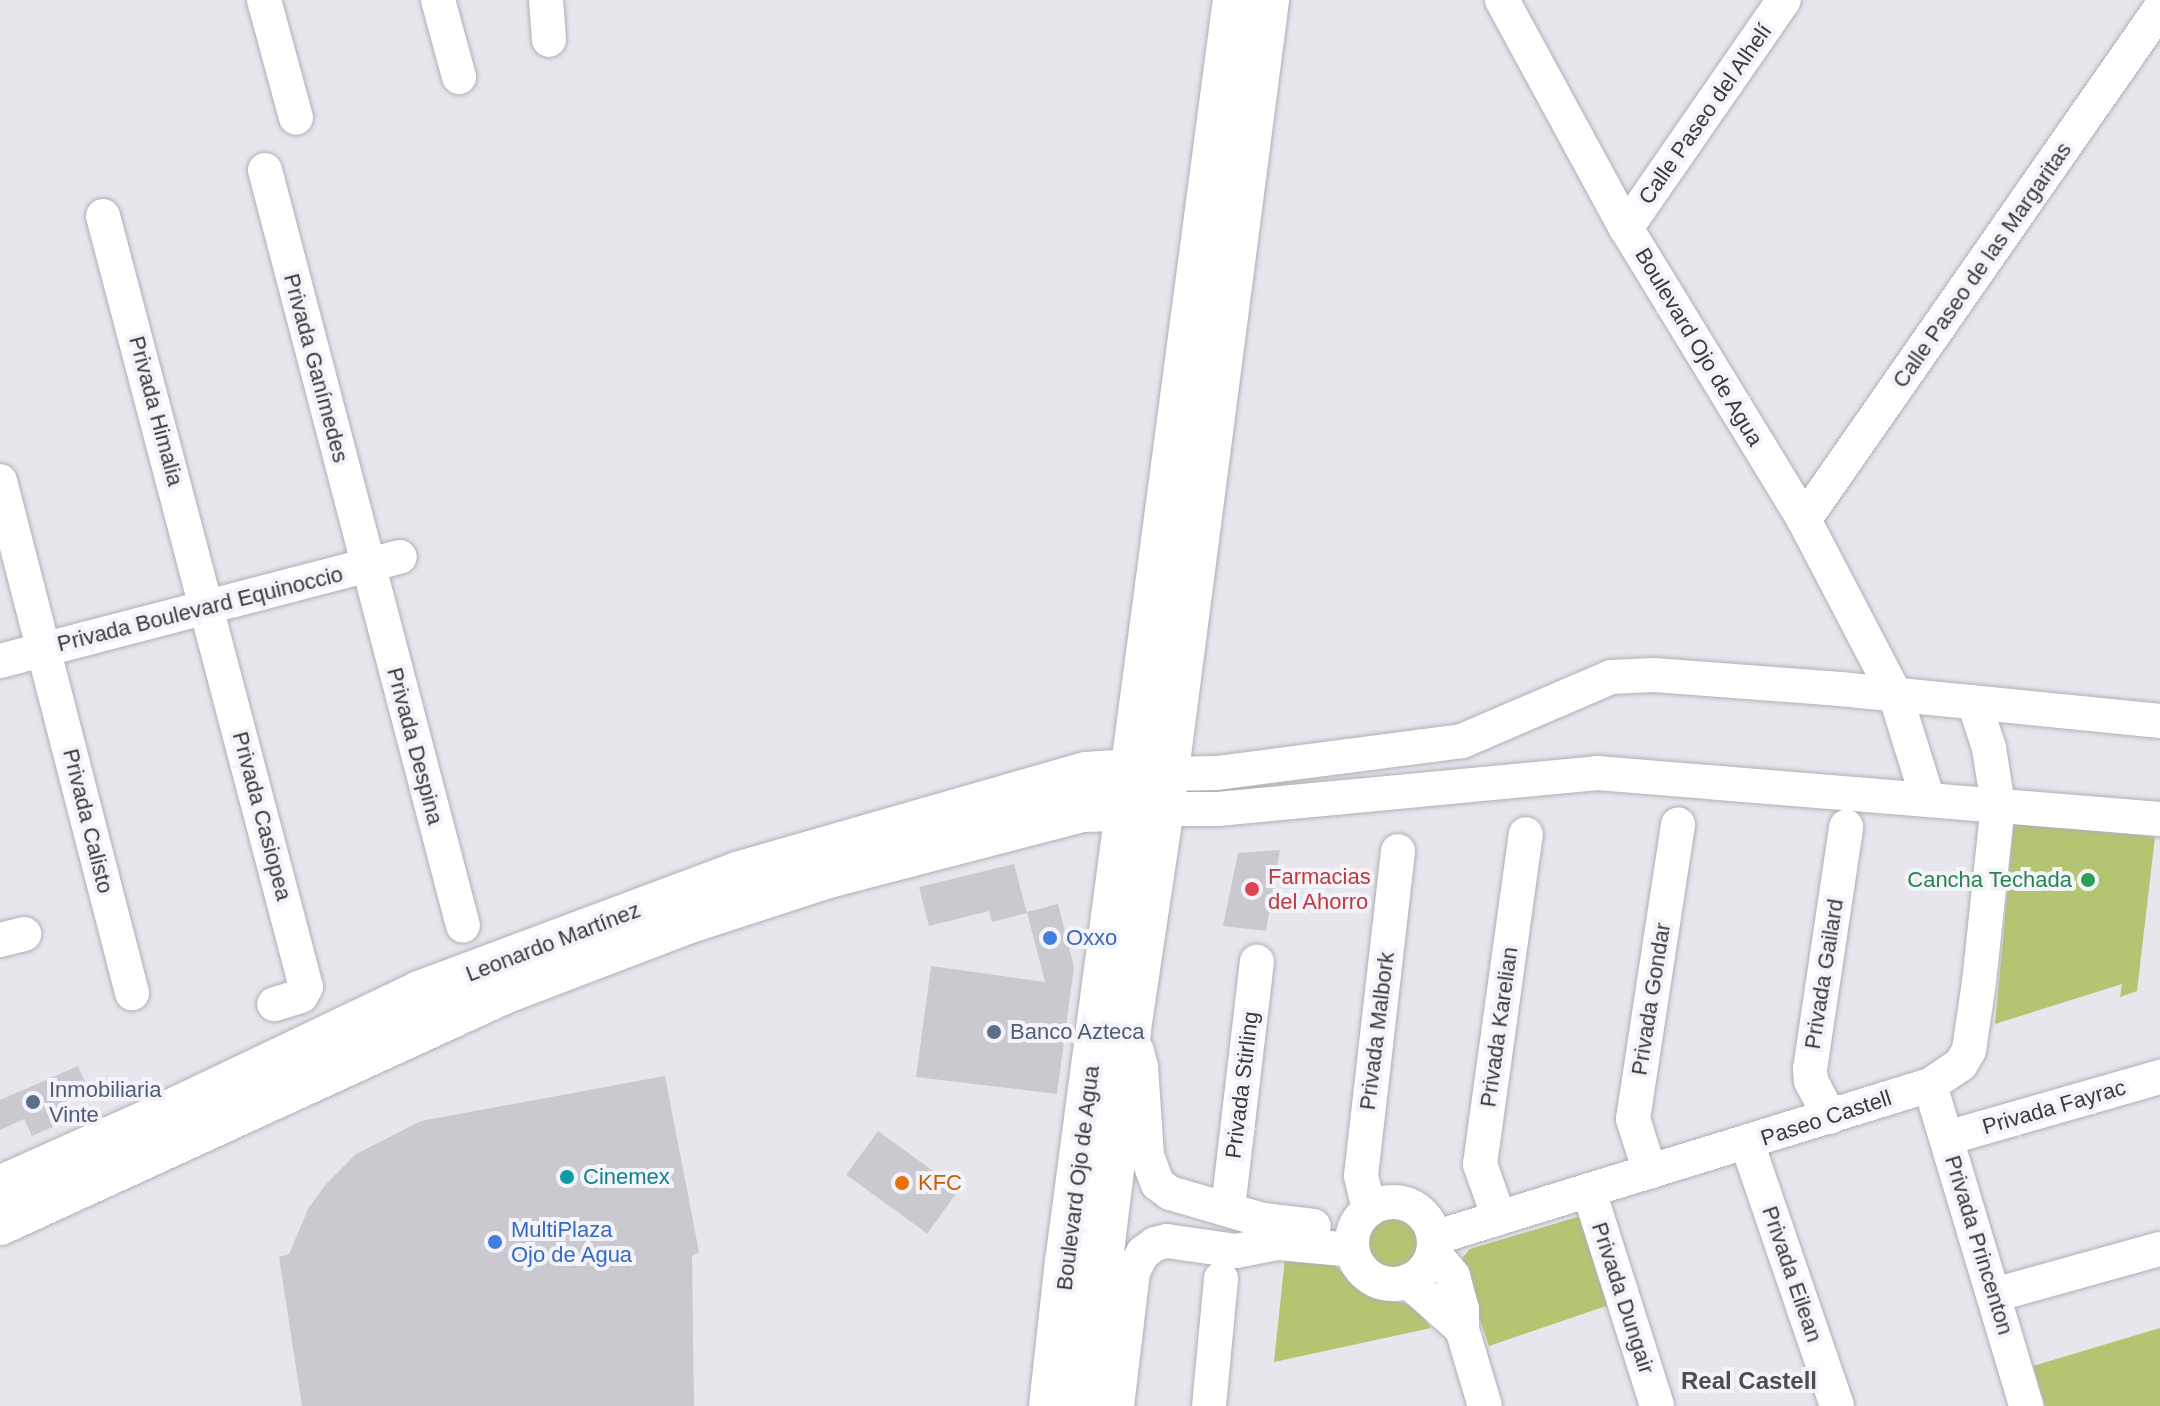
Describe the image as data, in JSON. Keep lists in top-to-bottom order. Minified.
{"streets":{"main road":["Boulevard Ojo de Agua","Leonardo Martínez"],"street":["Calle Paseo del Alhelí","Calle Paseo de las Margaritas","Privada Ganímedes","Privada Himalia","Privada Boulevard Equinoccio","Privada Despina","Privada Casiopea","Privada Calisto","Privada Gailard","Privada Gondar","Privada Karelian","Privada Malbork","Privada Stirling","Privada Fayrac","Paseo Castell","Privada Princenton","Privada Eilean","Privada Dungair"]},"crossings":[["Calle Paseo del Alhelí","Boulevard Ojo de Agua"],["Calle Paseo de las Margaritas","Boulevard Ojo de Agua"],["Boulevard Ojo de Agua","Leonardo Martínez"],["Privada Ganímedes","Privada Boulevard Equinoccio"],["Privada Ganímedes","Privada Despina"],["Privada Himalia","Privada Boulevard Equinoccio"],["Privada Himalia","Privada Casiopea"],["Privada Boulevard Equinoccio","Privada Despina"],["Privada Boulevard Equinoccio","Privada Casiopea"],["Privada Boulevard Equinoccio","Privada Calisto"],["Privada Gailard","Paseo Castell"],["Privada Gondar","Paseo Castell"],["Privada Karelian","Paseo Castell"],["Privada Malbork","Paseo Castell"],["Privada Fayrac","Privada Princenton"],["Paseo Castell","Privada Princenton"],["Paseo Castell","Privada Eilean"],["Paseo Castell","Privada Dungair"]],"districts":["Real Castell"],"places":["Cancha Techada","Farmacias del Ahorro","Oxxo","Banco Azteca","Inmobiliaria Vinte","Cinemex","KFC","MultiPlaza Ojo de Agua"]}
